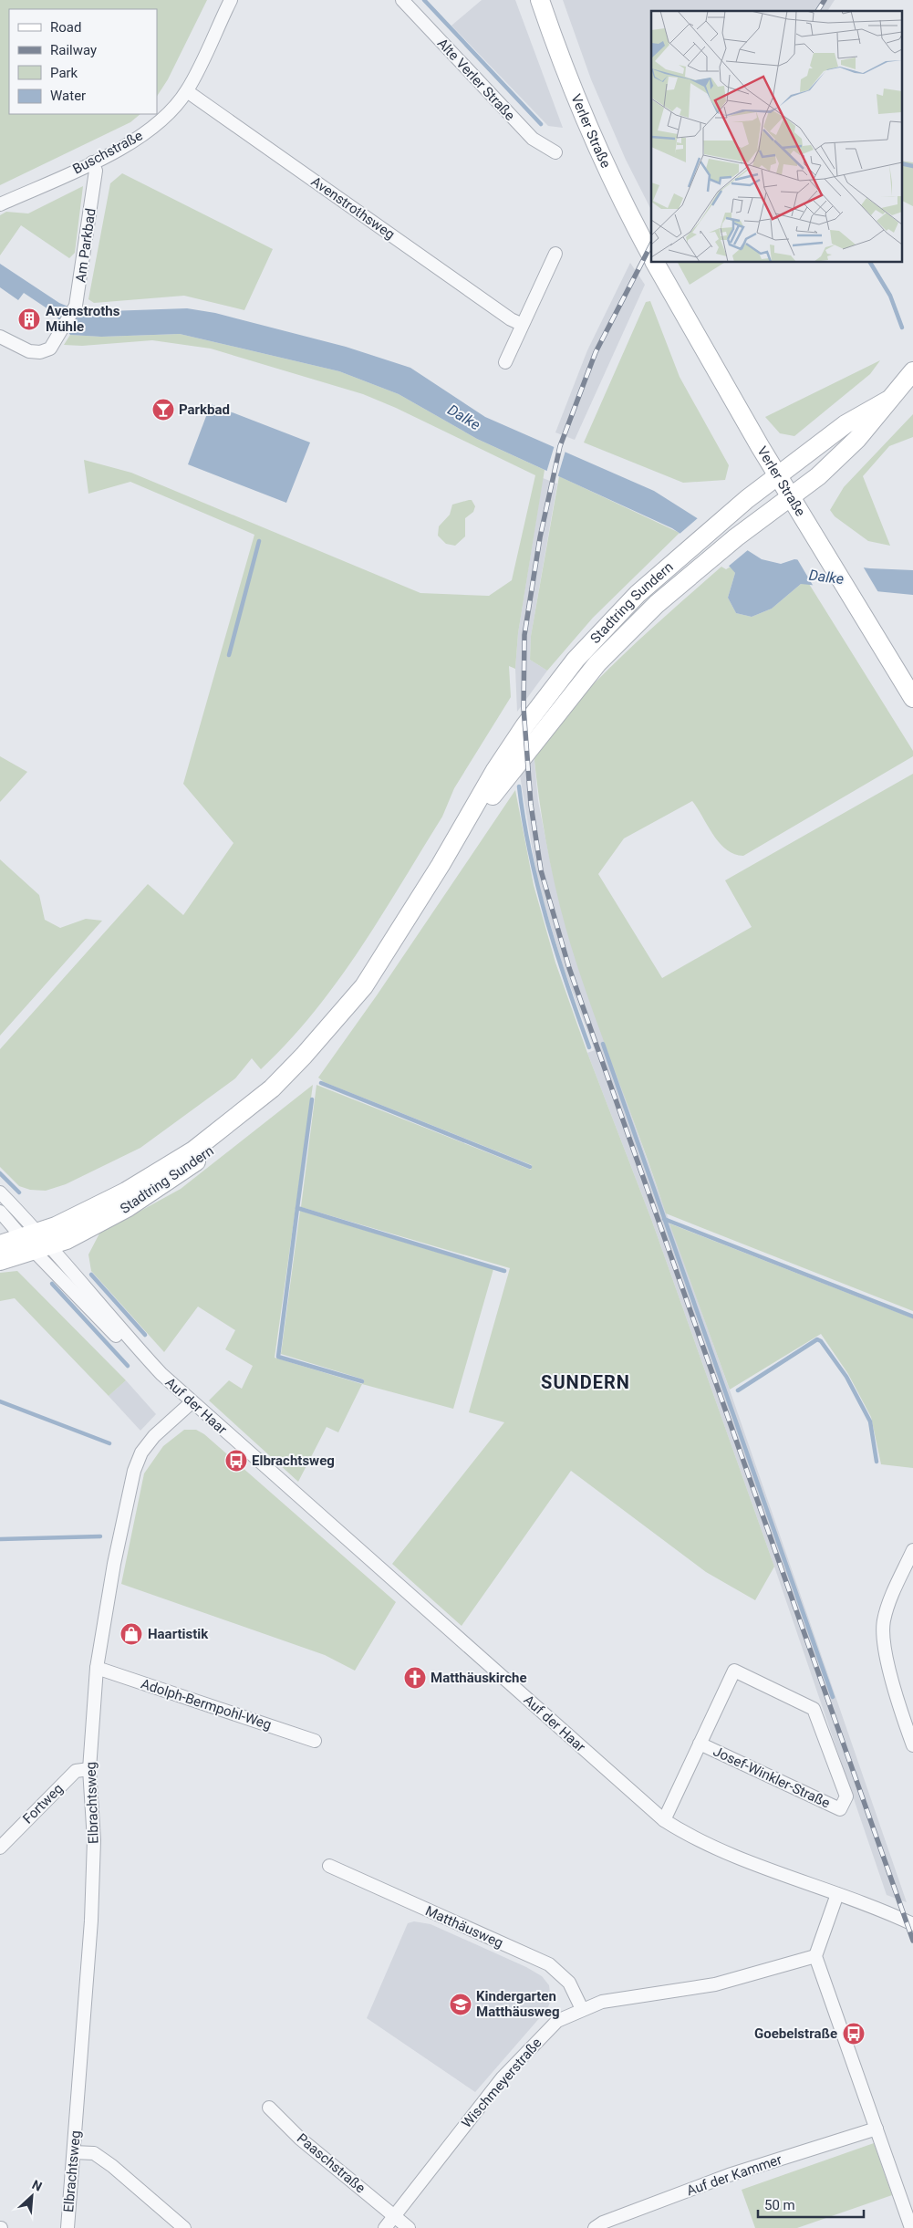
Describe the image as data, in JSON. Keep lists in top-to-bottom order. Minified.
{"streets":{"main road":["Verler Straße","Stadtring Sundern"],"street":["Alte Verler Straße","Buschstraße","Avenstrothsweg","Am Parkbad","Auf der Haar","Adolph-Bermpohl-Weg","Josef-Winkler-Straße","Elbrachtsweg","Fortweg","Matthäusweg","Wischmeyerstraße","Paaschstraße","Auf der Kammer"]},"crossings":[["Verler Straße","Stadtring Sundern"],["Buschstraße","Avenstrothsweg"],["Buschstraße","Am Parkbad"],["Stadtring Sundern","Auf der Haar"],["Auf der Haar","Josef-Winkler-Straße"],["Auf der Haar","Elbrachtsweg"],["Adolph-Bermpohl-Weg","Elbrachtsweg"],["Elbrachtsweg","Fortweg"],["Matthäusweg","Wischmeyerstraße"],["Wischmeyerstraße","Paaschstraße"]],"districts":["SUNDERN"],"water":["Dalke"],"places":{"building":["Avenstroths Mühle"],"bar":["Parkbad"],"bus stop":["Elbrachtsweg","Goebelstraße"],"shop":["Haartistik"],"church":["Matthäuskirche"],"school or university":["Kindergarten Matthäusweg"]},"legend":["Road","Railway","Park","Water"],"scale_bar":"50 m","north":"top right"}
